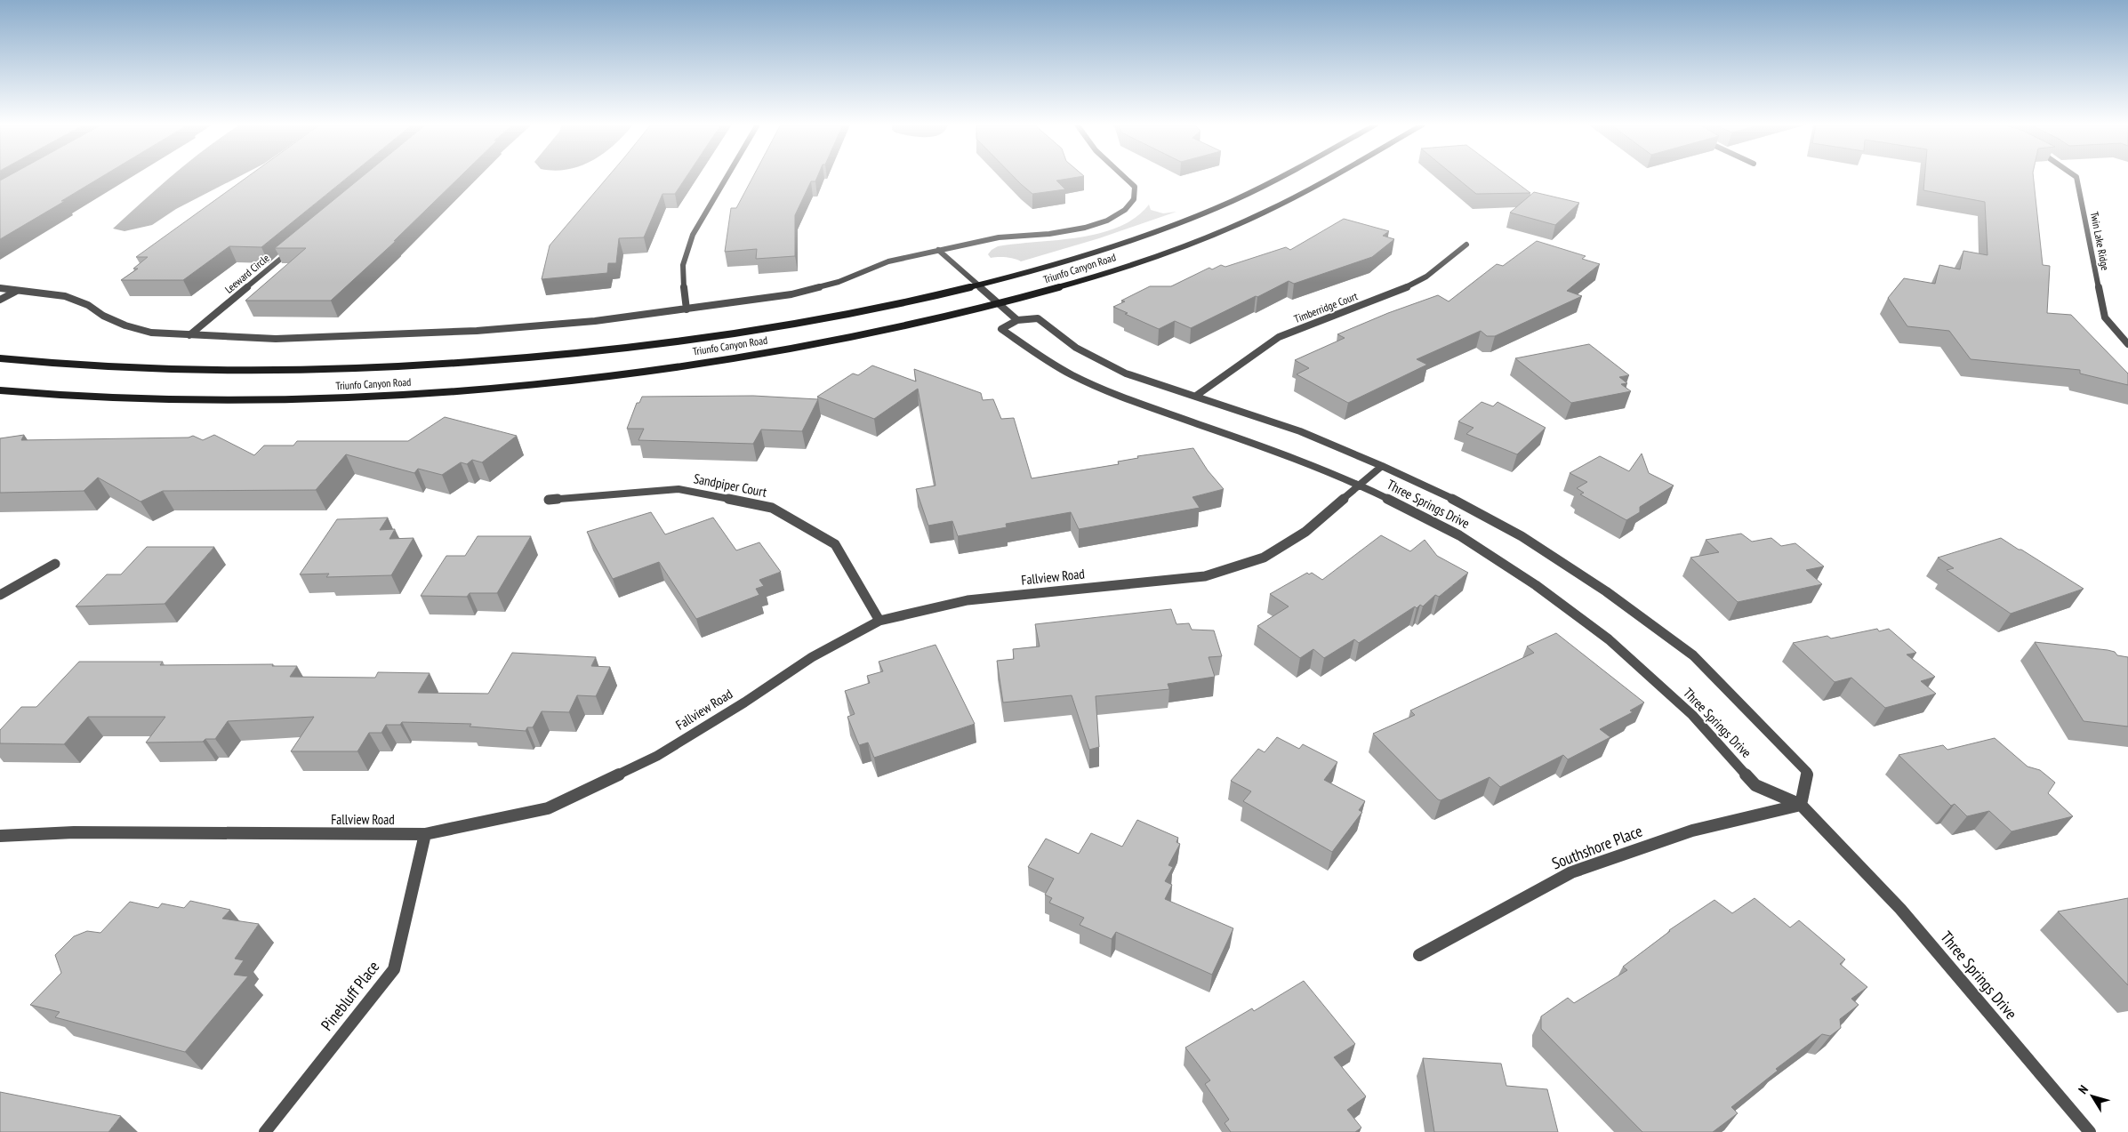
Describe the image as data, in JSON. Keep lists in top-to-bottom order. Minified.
{"streets":{"street":["Twin Lake Ridge","Triunfo Canyon Road","Leeward Circle","Timberridge Court","Sandpiper Court","Three Springs Drive","Fallview Road","Southshore Place","Pinebluff Place"]},"crossings":[["Timberridge Court","Three Springs Drive"],["Sandpiper Court","Fallview Road"],["Three Springs Drive","Fallview Road"],["Three Springs Drive","Southshore Place"],["Fallview Road","Pinebluff Place"]],"north":"top left"}
